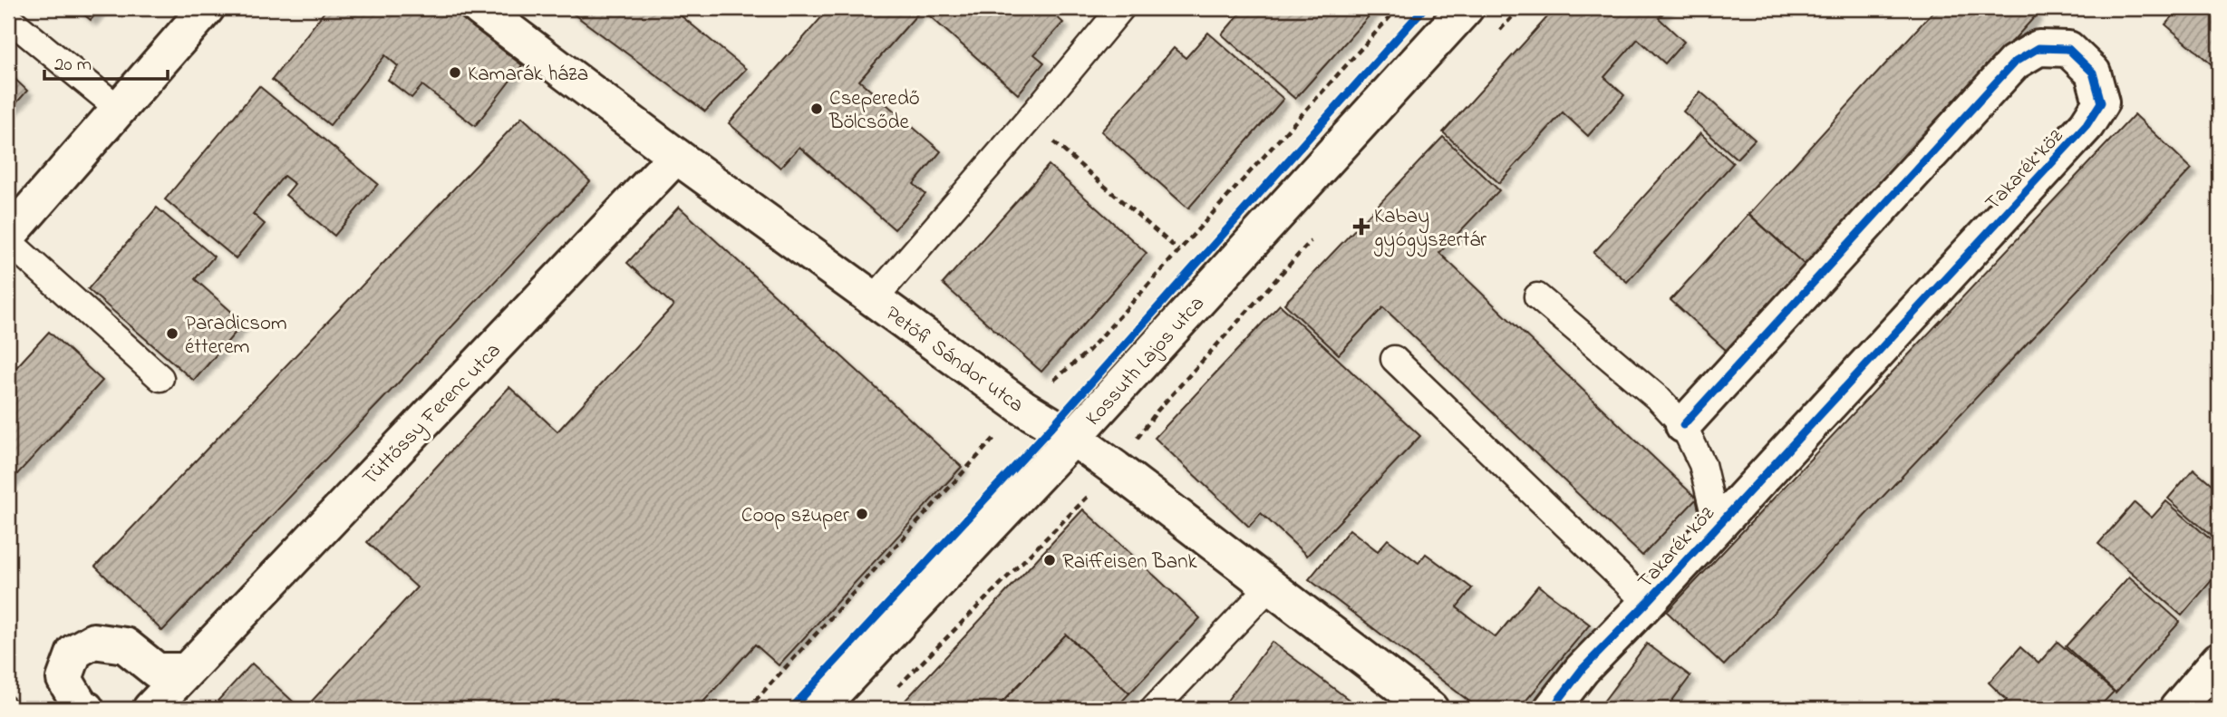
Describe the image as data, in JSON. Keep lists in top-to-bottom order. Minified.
{"streets":{"street":["Takarék köz","Petőfi Sándor utca","Kossuth Lajos utca","Tüttőssy Ferenc utca"]},"crossings":[["Petőfi Sándor utca","Kossuth Lajos utca"],["Petőfi Sándor utca","Tüttőssy Ferenc utca"]],"places":{"other":["Kamarák háza","Cseperedő Bölcsőde","Paradicsom étterem","Coop szuper","Raiffeisen Bank"],"health":["Kabay gyógyszertár"]},"scale_bar":"20 m"}
